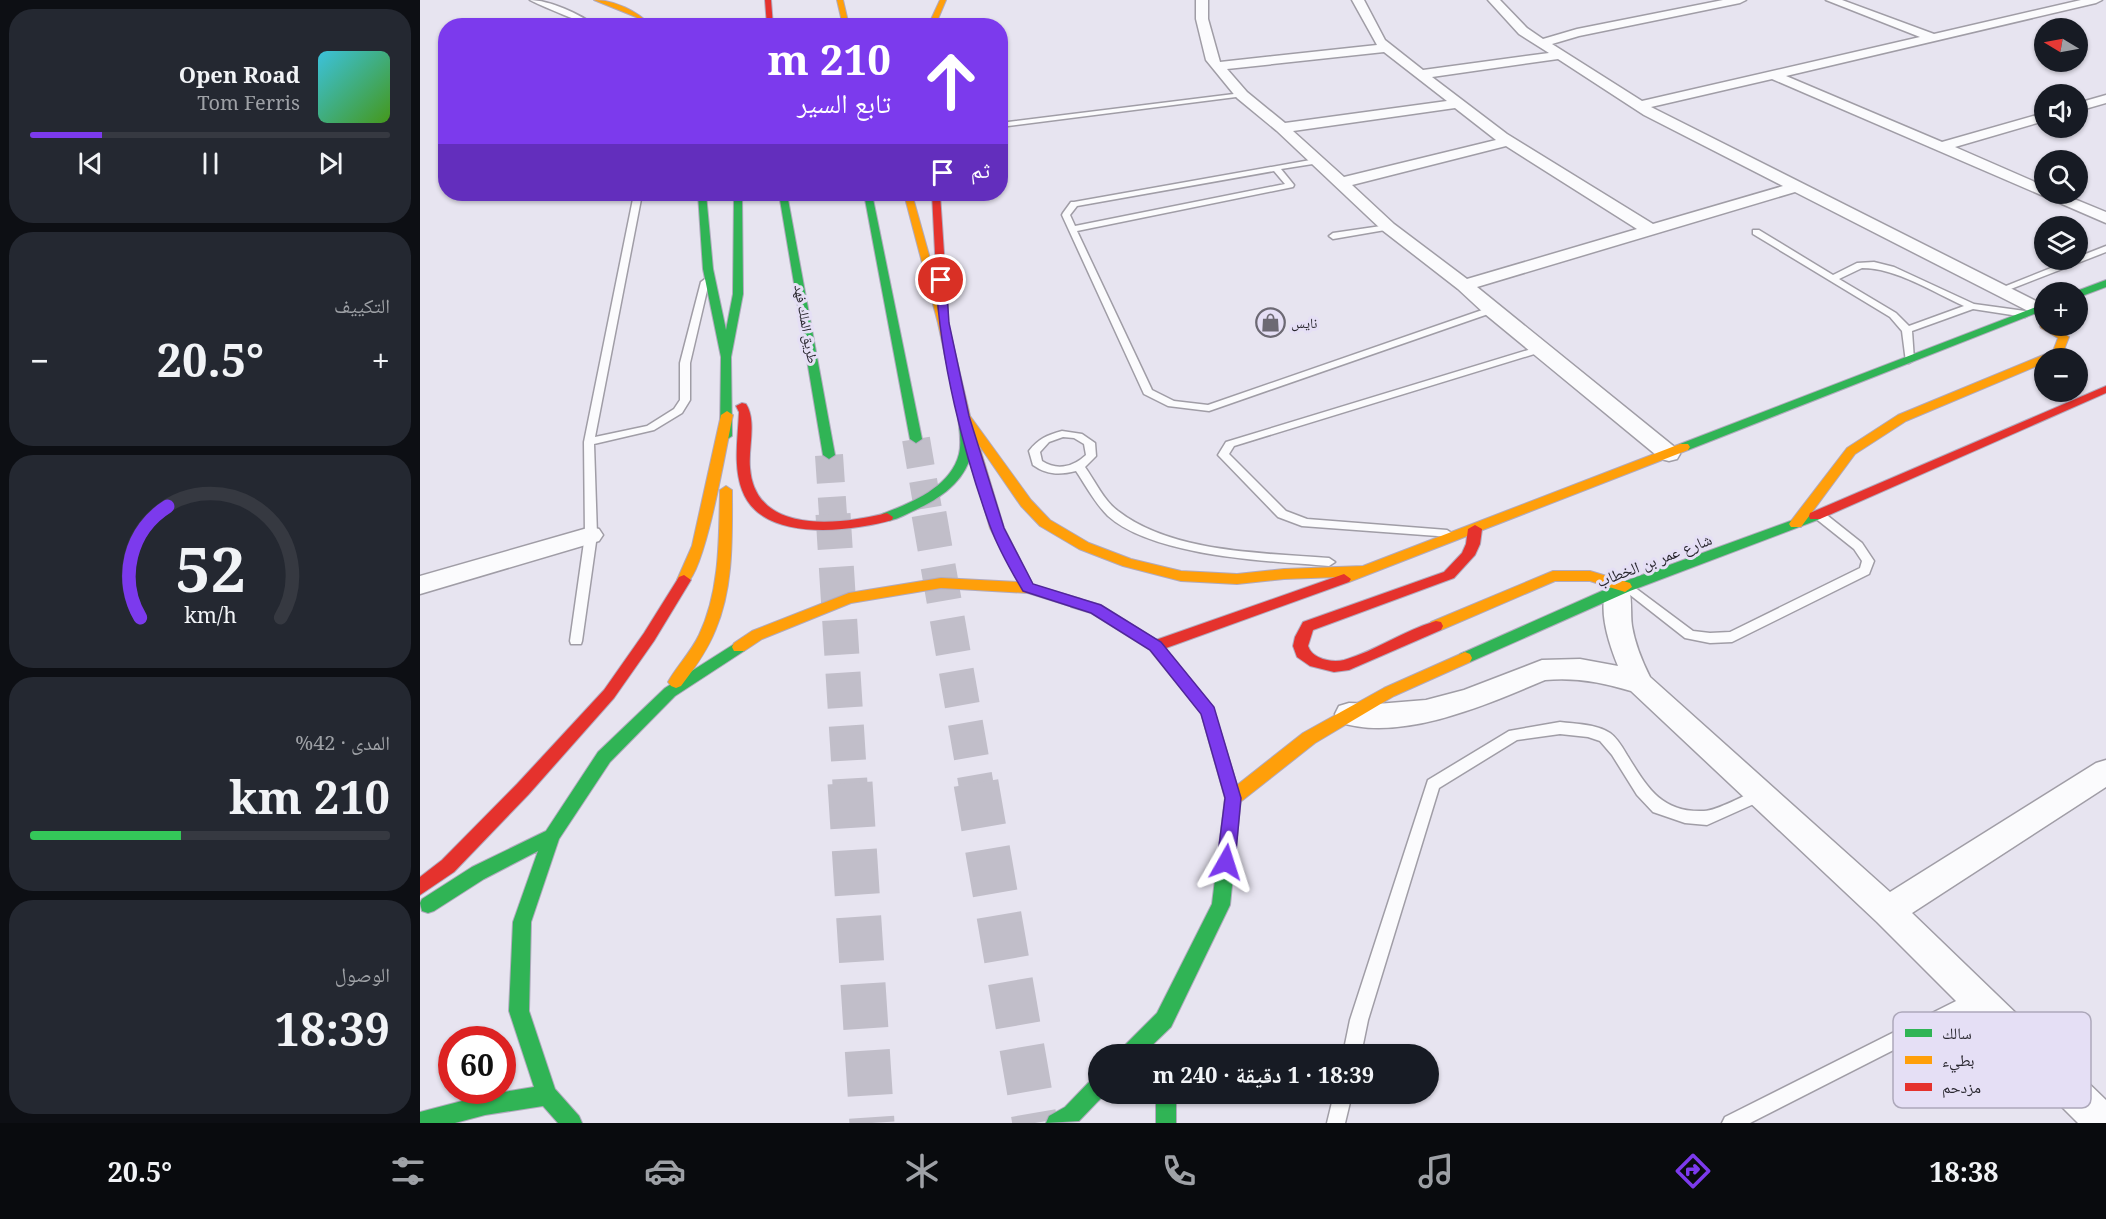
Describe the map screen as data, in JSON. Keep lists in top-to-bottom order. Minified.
{"streets":{"main road":["طريق الملك فهد","شارع عمر بن الخطاب"]},"places":{"shop":["نايس"]},"legend":["سالك","بطيء","مزدحم"],"north":"left","page":{"map_buttons":["+","−"],"turn":["210 m","تابع السير"],"song":["Open Road","Tom Ferris"],"then":"ثم","tile":["التكييف",["المدى · 42%","210 km"],["الوصول","18:39"]],"heat":["−","20.5°","+"],"limit":"60","trip":"18:39 · 1 دقيقة · 240 m","tabs":["18:38","20.5°"],"gauge":["52","km/h"]}}
